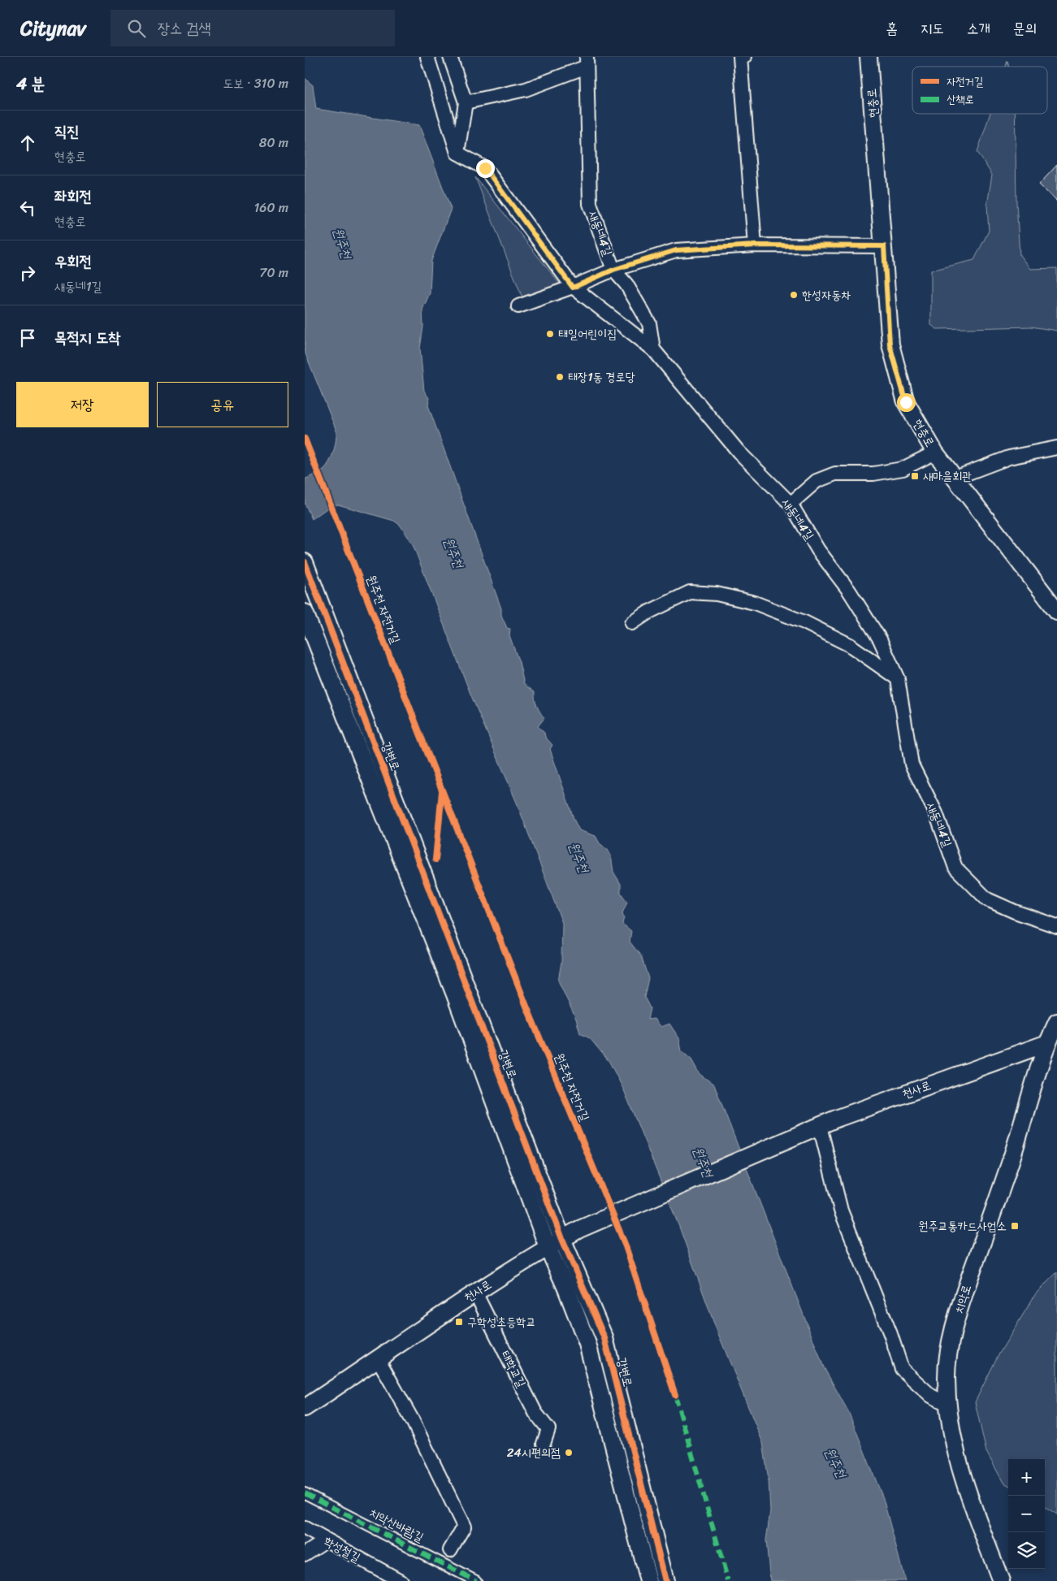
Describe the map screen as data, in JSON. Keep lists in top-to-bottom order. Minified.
{"streets":{"street":["현충로","새동네4길","강변로","천사로","치악로","태학교길","치악산바람길","학성철길"],"cycle path":["원주천 자전거길"]},"crossings":[["현충로","새동네4길"],["강변로","천사로"],["천사로","치악로"],["천사로","태학교길"]],"water":["원주천"],"places":{"other":["한성자동차","태일어린이집","태장1동 경로당","24시편의점"],"transit":["새마을회관","원주교통카드사업소","구학성초등학교"]},"legend":["자전거길","산책로"],"page":{"header":"Citynav","search":"장소 검색","nav":["홈","지도","소개","문의"],"heading":["4 분","도보 · 310 m"],"list":[["직진","현충로","80 m"],["좌회전","현충로","160 m"],["우회전","새동네1길","70 m"],"목적지 도착"],"buttons":["저장","공유"],"map_buttons":["+","−"]}}
